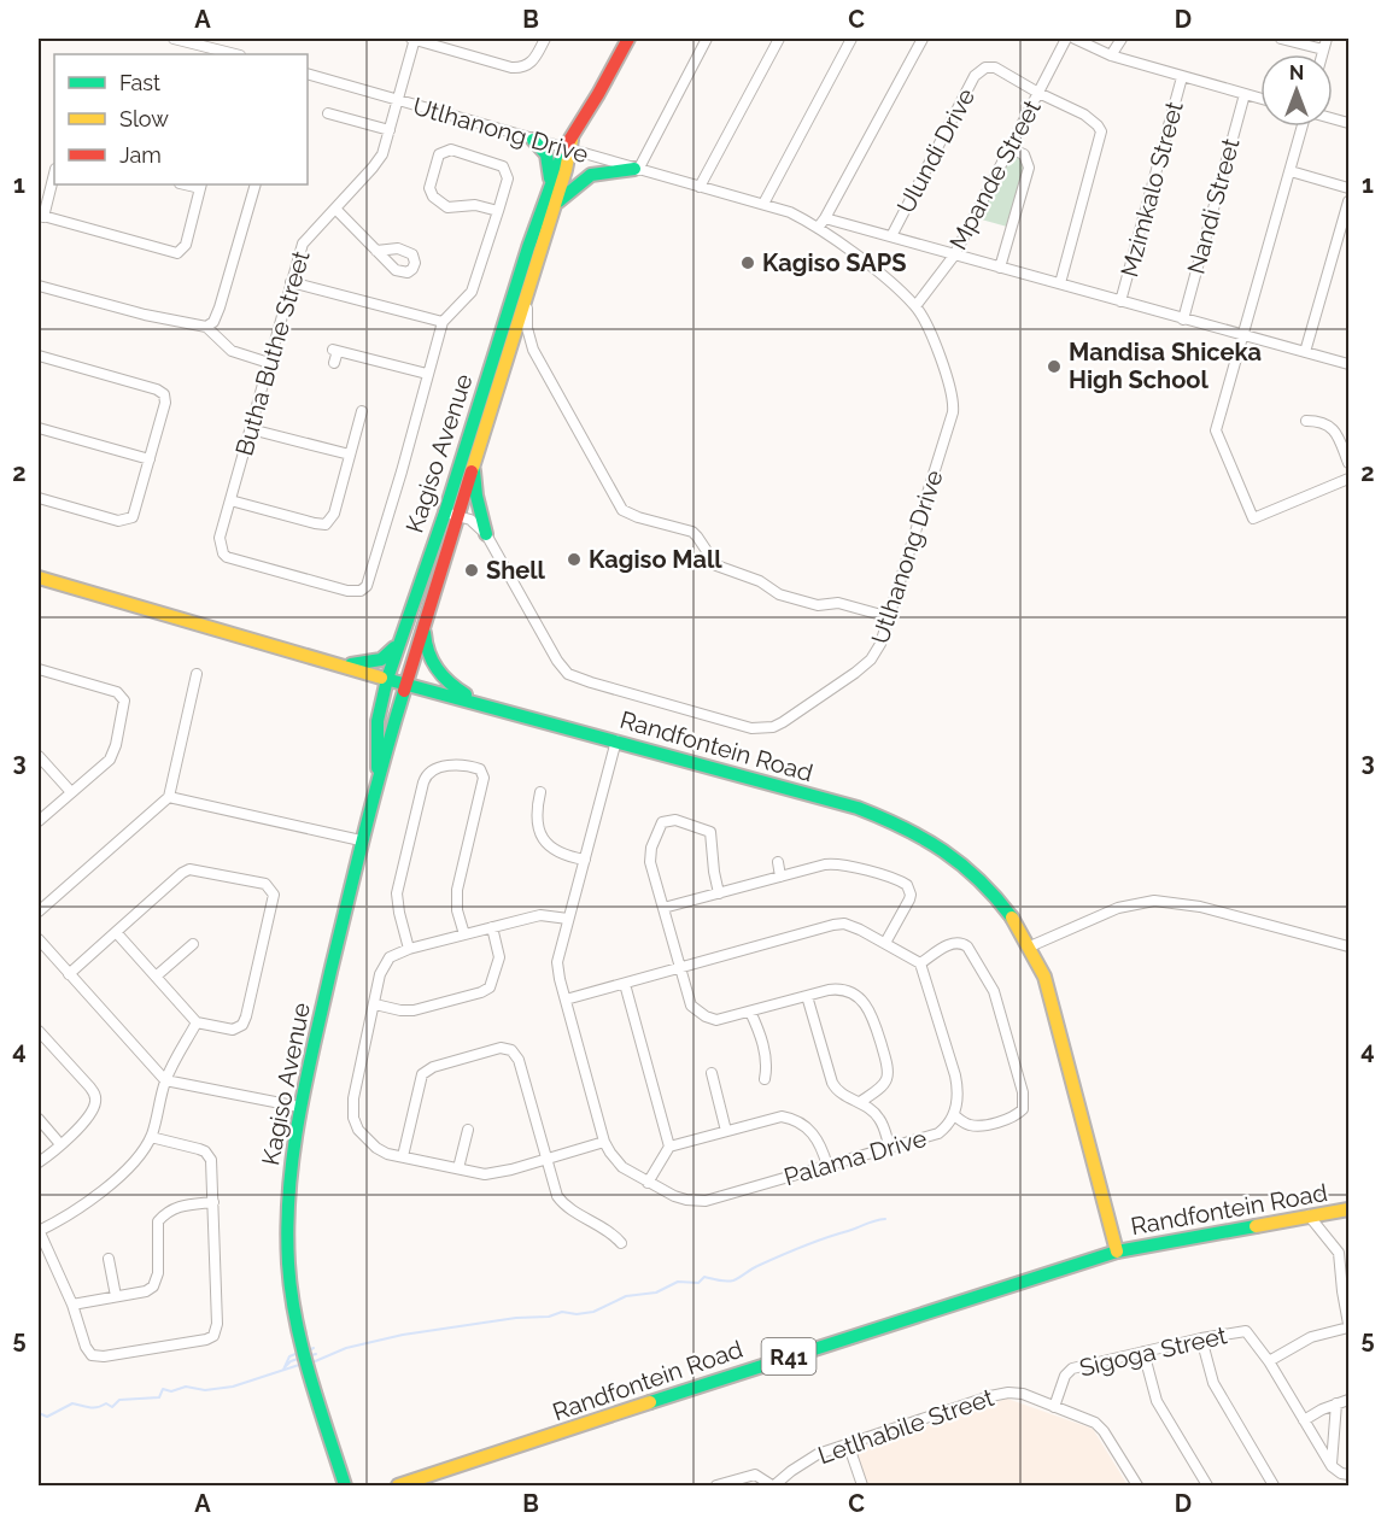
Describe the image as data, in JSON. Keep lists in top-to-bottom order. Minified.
{"streets":{"street":["Utlhanong Drive","Ulundi Drive","Mpande Street","Mzimkalo Street","Nandi Street","Butha Buthe Street","Kagiso Avenue","Randfontein Road","Palama Drive","Sigoga Street","R41","Letlhabile Street"]},"crossings":[["Utlhanong Drive","Mpande Street"],["Utlhanong Drive","Butha Buthe Street"],["Utlhanong Drive","Kagiso Avenue"],["Ulundi Drive","Mpande Street"],["Kagiso Avenue","Randfontein Road"],["Randfontein Road","Palama Drive"],["Sigoga Street","Letlhabile Street"]],"places":["Kagiso SAPS","Mandisa Shiceka High School","Kagiso Mall","Shell"],"legend":["Fast","Slow","Jam"],"north":"top","grid":{"columns":["A","B","C","D"],"rows":["1","2","3","4","5"]}}
